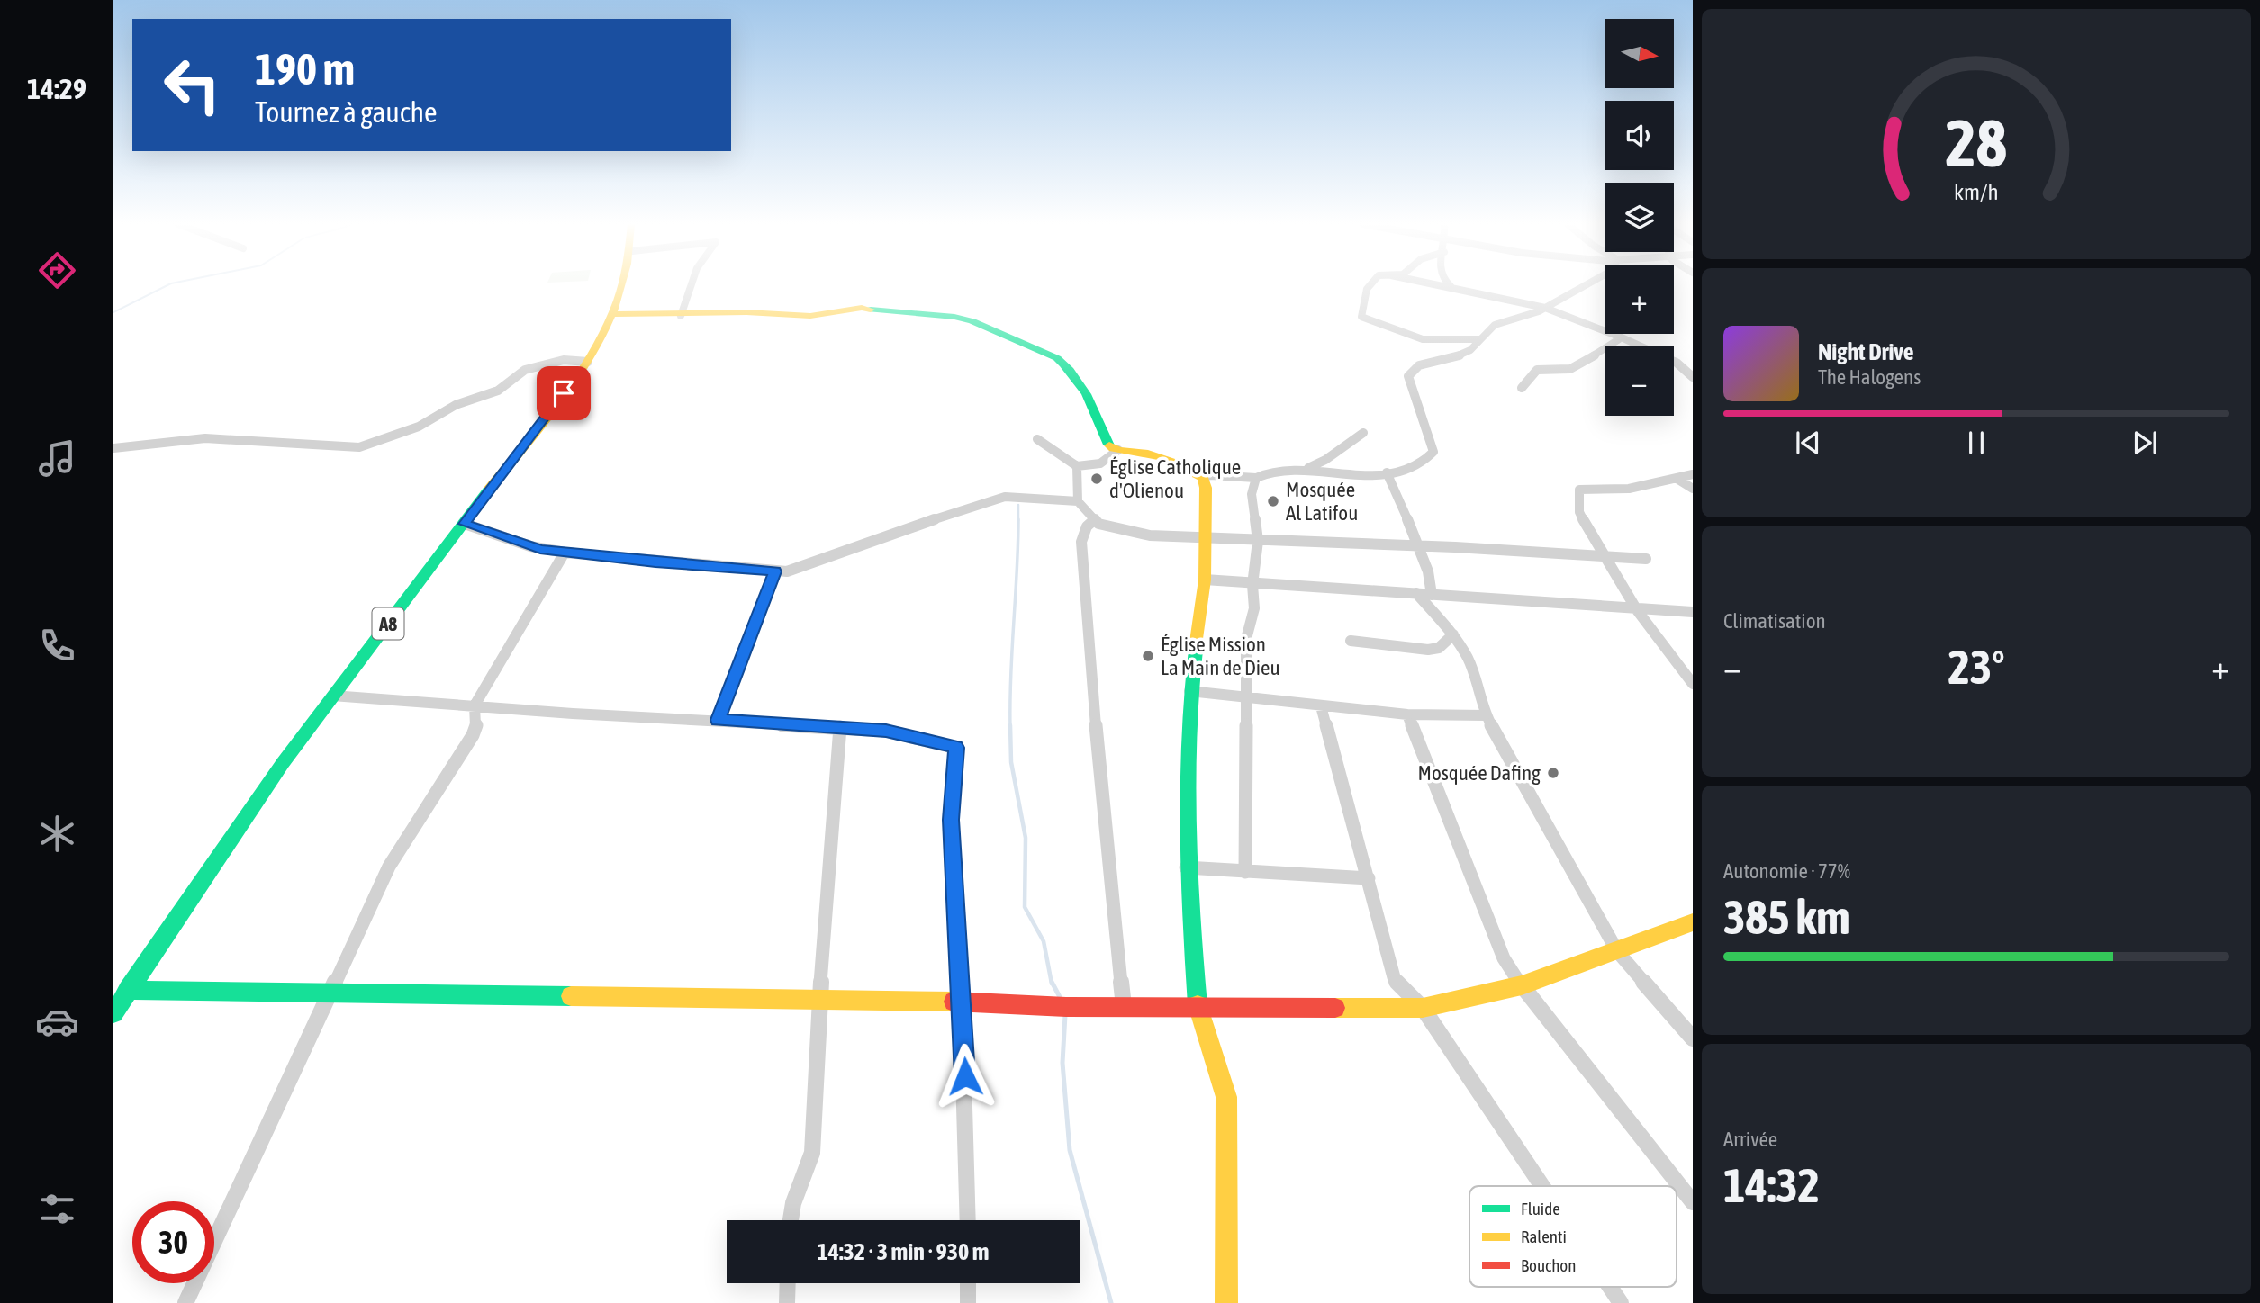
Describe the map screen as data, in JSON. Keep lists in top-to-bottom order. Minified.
{"streets":{"street":["A8"]},"places":["Église Catholique d'Olienou","Mosquée Al Latifou","Église Mission La Main de Dieu","Mosquée Dafing"],"legend":["Fluide","Ralenti","Bouchon"],"north":"right","page":{"tabs":"14:29","map_buttons":["+","−"],"turn":["190 m","Tournez à gauche"],"song":["Night Drive","The Halogens"],"tile":["Climatisation",["Autonomie · 77%","385 km"],["Arrivée","14:32"]],"heat":["−","23°","+"],"limit":"30","trip":"14:32 · 3 min · 930 m","gauge":["28","km/h"]}}
